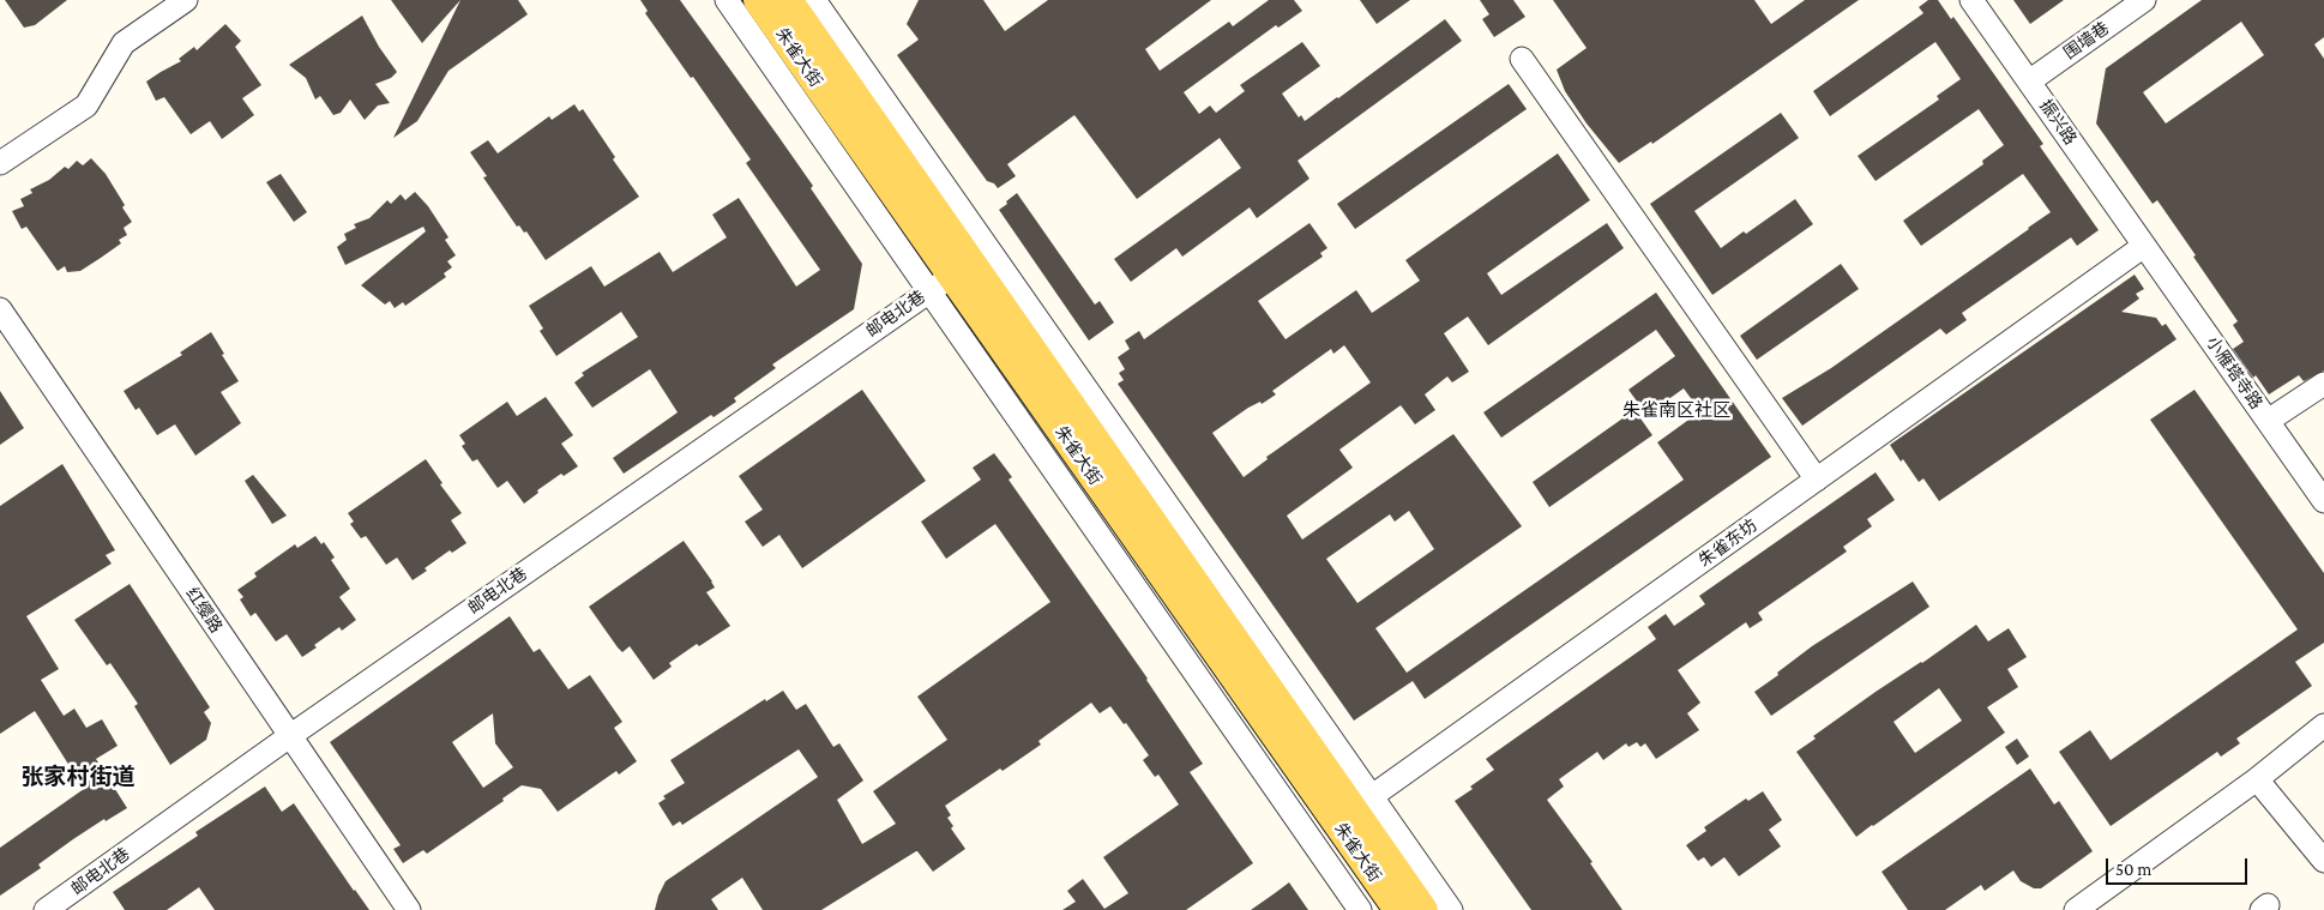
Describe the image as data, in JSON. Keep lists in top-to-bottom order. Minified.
{"streets":{"main road":["朱雀大街"],"street":["围墙巷","振兴路","邮电北巷","小雁塔寺路","朱雀东坊","红缨路"]},"crossings":[["围墙巷","振兴路"],["朱雀大街","邮电北巷"],["朱雀大街","朱雀东坊"],["振兴路","小雁塔寺路"],["振兴路","朱雀东坊"],["邮电北巷","红缨路"],["小雁塔寺路","朱雀东坊"]],"districts":["朱雀南区社区","张家村街道"],"scale_bar":"50 m"}
